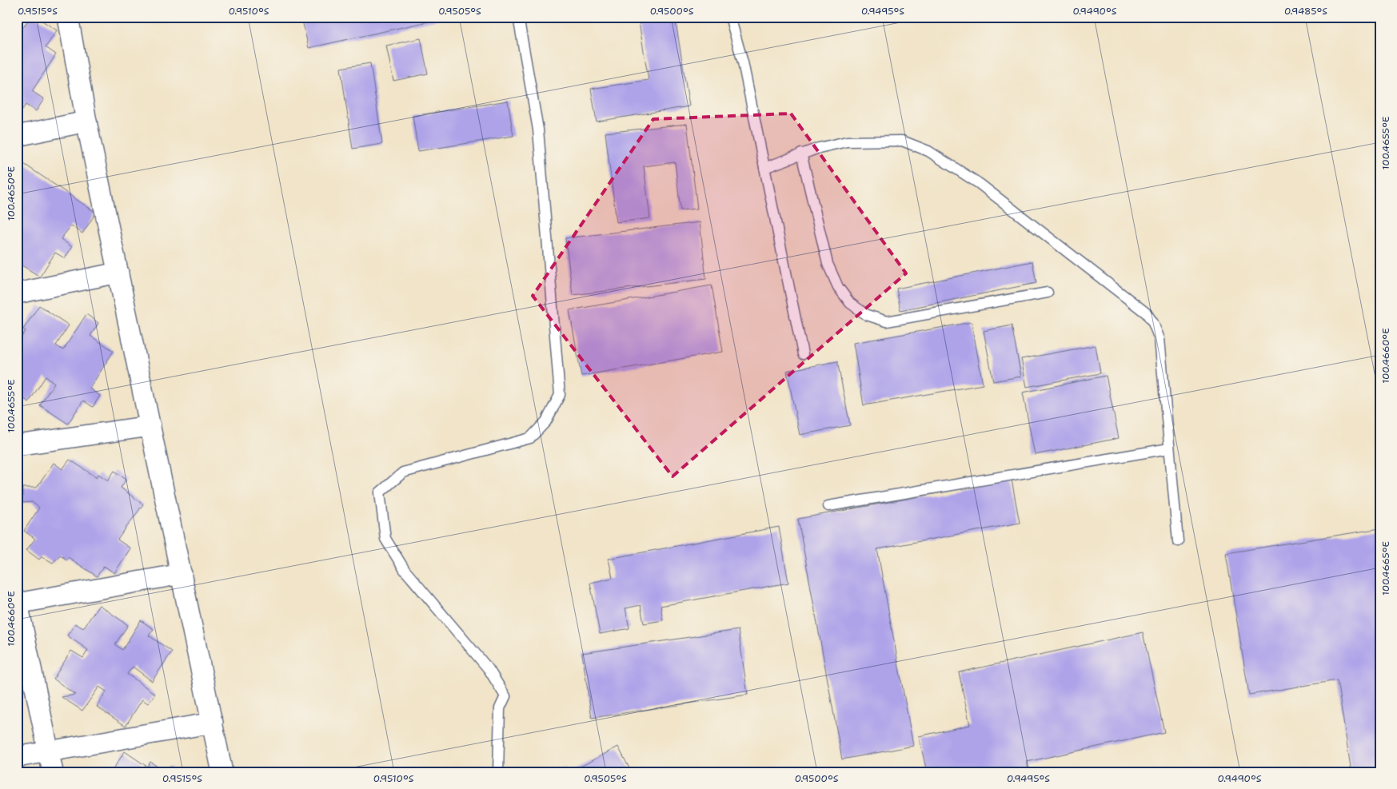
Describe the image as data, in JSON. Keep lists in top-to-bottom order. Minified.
{"coordinates":["0.9515°S","0.9510°S","0.9505°S","0.9500°S","0.9495°S","0.9490°S","0.9485°S","100.4655°E","100.4650°E","100.4660°E","100.4665°E"]}
